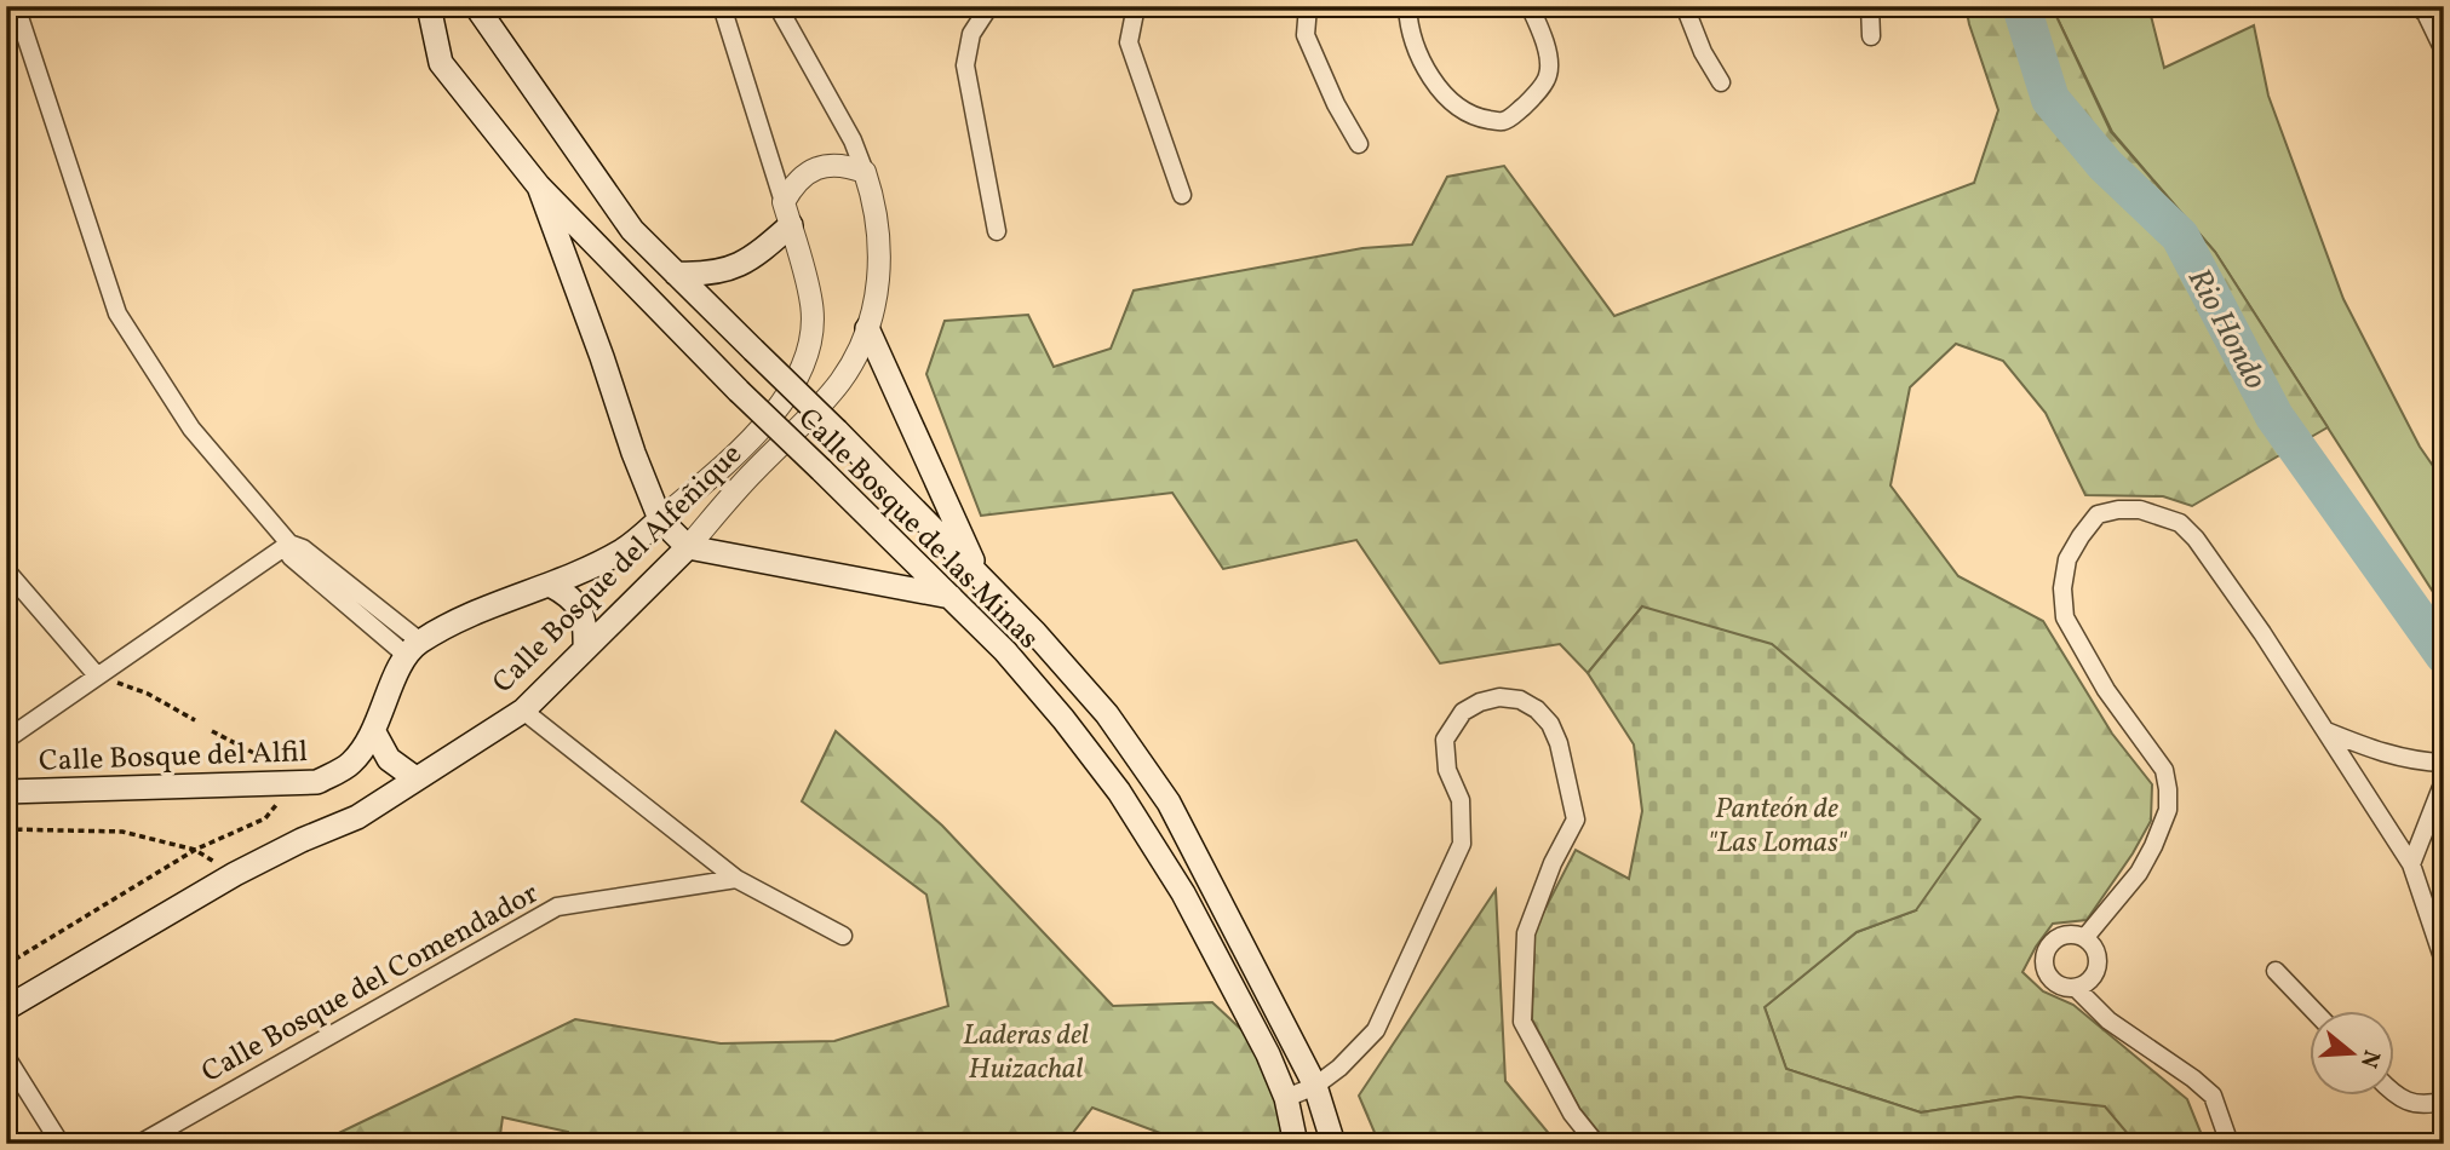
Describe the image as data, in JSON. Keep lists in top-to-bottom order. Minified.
{"streets":{"main road":["Calle Bosque de las Minas","Calle Bosque del Alfeñique","Calle Bosque del Alfil"],"street":["Calle Bosque del Comendador"]},"water":["Rio Hondo"],"parks":["Panteón de \"Las Lomas\"","Laderas del Huizachal"],"north":"right"}
